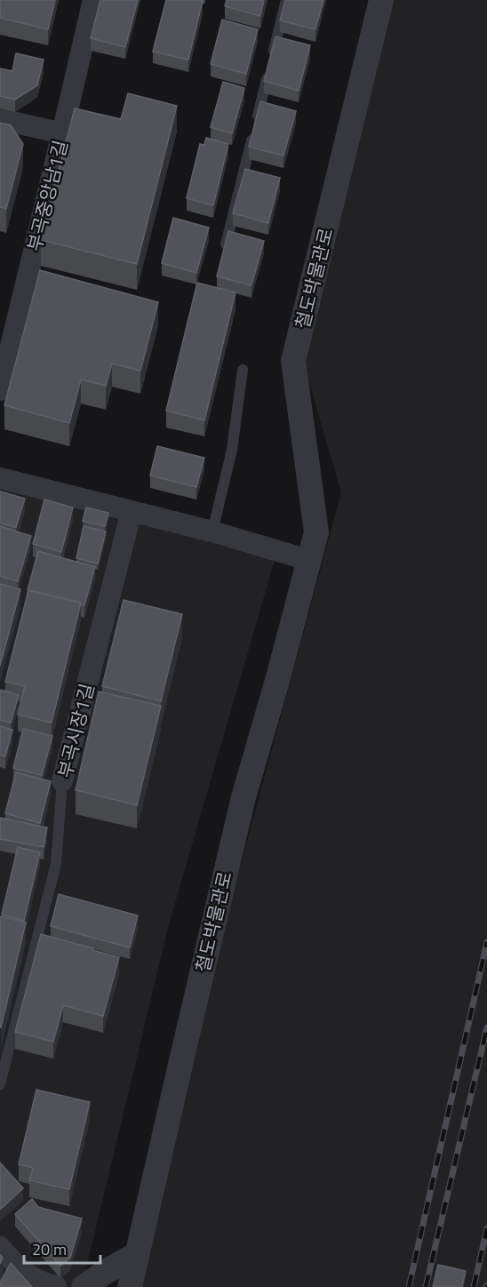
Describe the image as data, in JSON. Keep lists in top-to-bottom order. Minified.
{"streets":{"street":["부곡중앙남1길","철도박물관로","부곡시장1길"]},"scale_bar":"20 m"}
